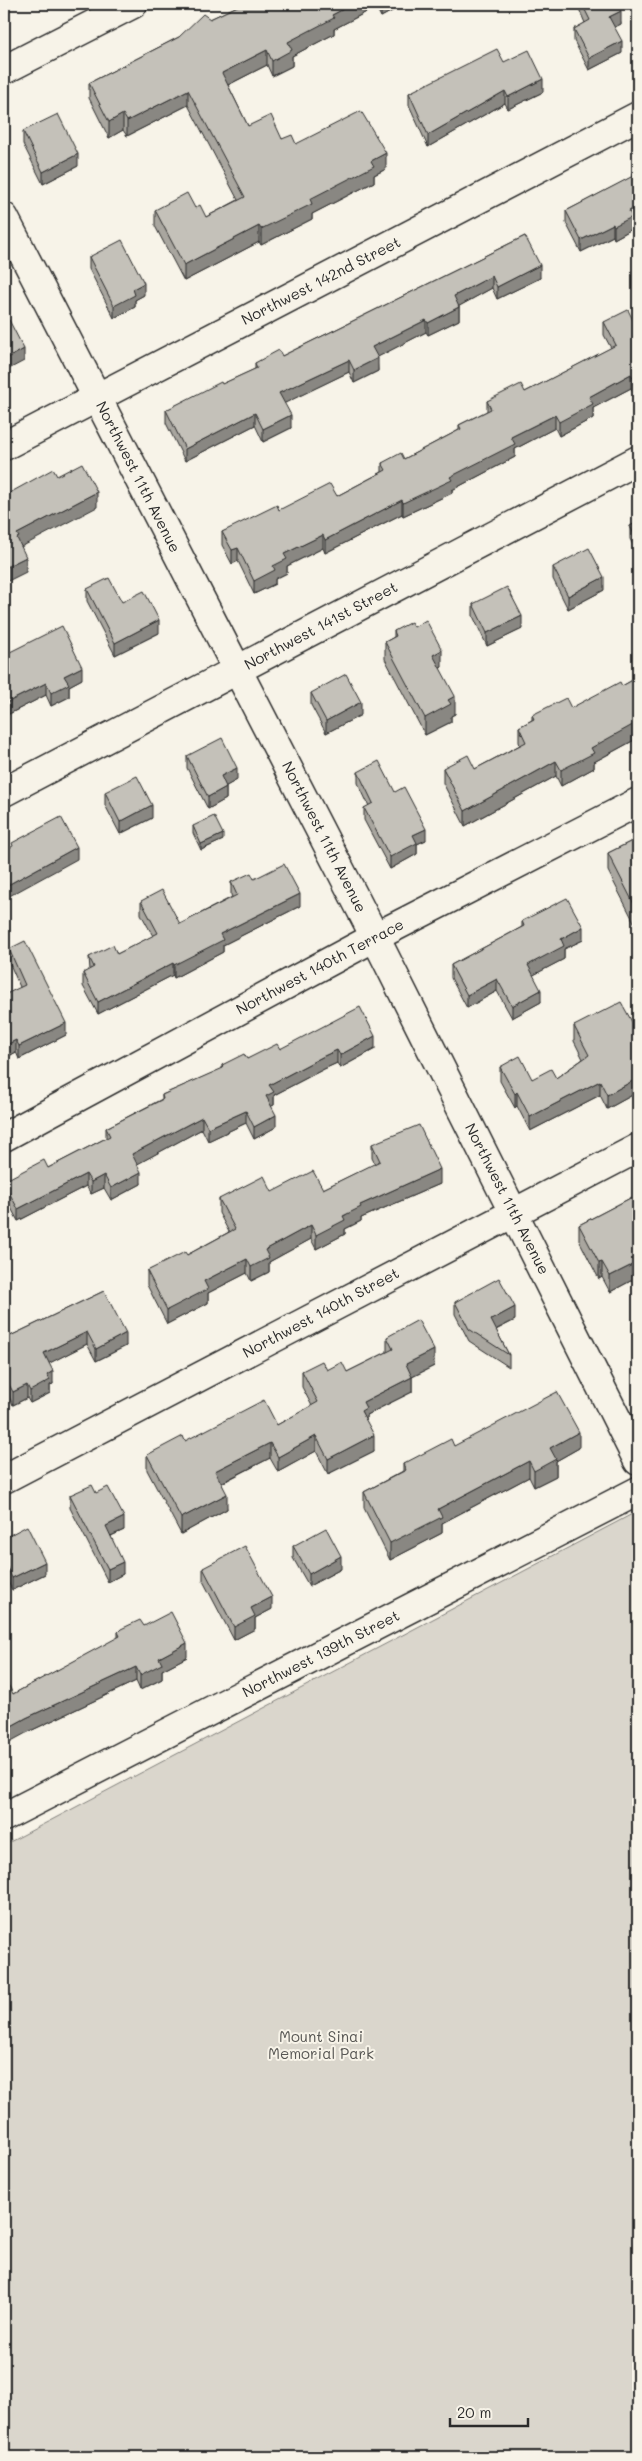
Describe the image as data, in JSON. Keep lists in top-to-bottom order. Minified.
{"streets":{"street":["Northwest 142nd Street","Northwest 11th Avenue","Northwest 141st Street","Northwest 140th Terrace","Northwest 140th Street","Northwest 139th Street"]},"crossings":[["Northwest 142nd Street","Northwest 11th Avenue"],["Northwest 11th Avenue","Northwest 141st Street"],["Northwest 11th Avenue","Northwest 140th Terrace"],["Northwest 11th Avenue","Northwest 140th Street"]],"parks":["Mount Sinai Memorial Park"],"scale_bar":"20 m"}
